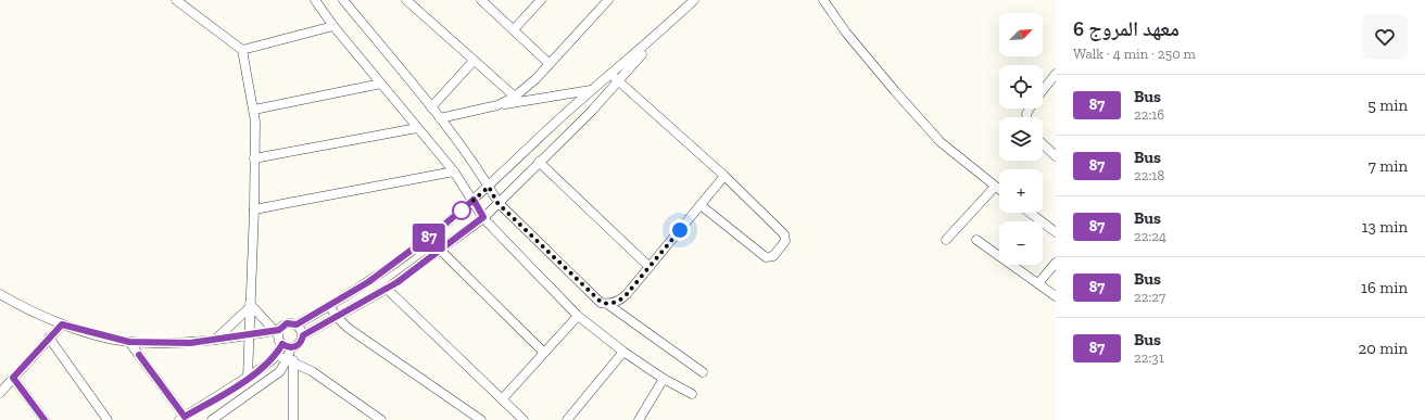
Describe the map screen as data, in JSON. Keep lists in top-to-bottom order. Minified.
{"lines":["bus line 87"],"north":"top right","page":{"on_map":"87","heading":["معهد المروج 6","Walk · 4 min · 250 m"],"map_buttons":["+","−"],"list":[{"mark":"87","name":"Bus","note":"22:16","value":"5 min"},{"mark":"87","name":"Bus","note":"22:18","value":"7 min"},{"mark":"87","name":"Bus","note":"22:24","value":"13 min"},{"mark":"87","name":"Bus","note":"22:27","value":"16 min"},{"mark":"87","name":"Bus","note":"22:31","value":"20 min"}]}}
